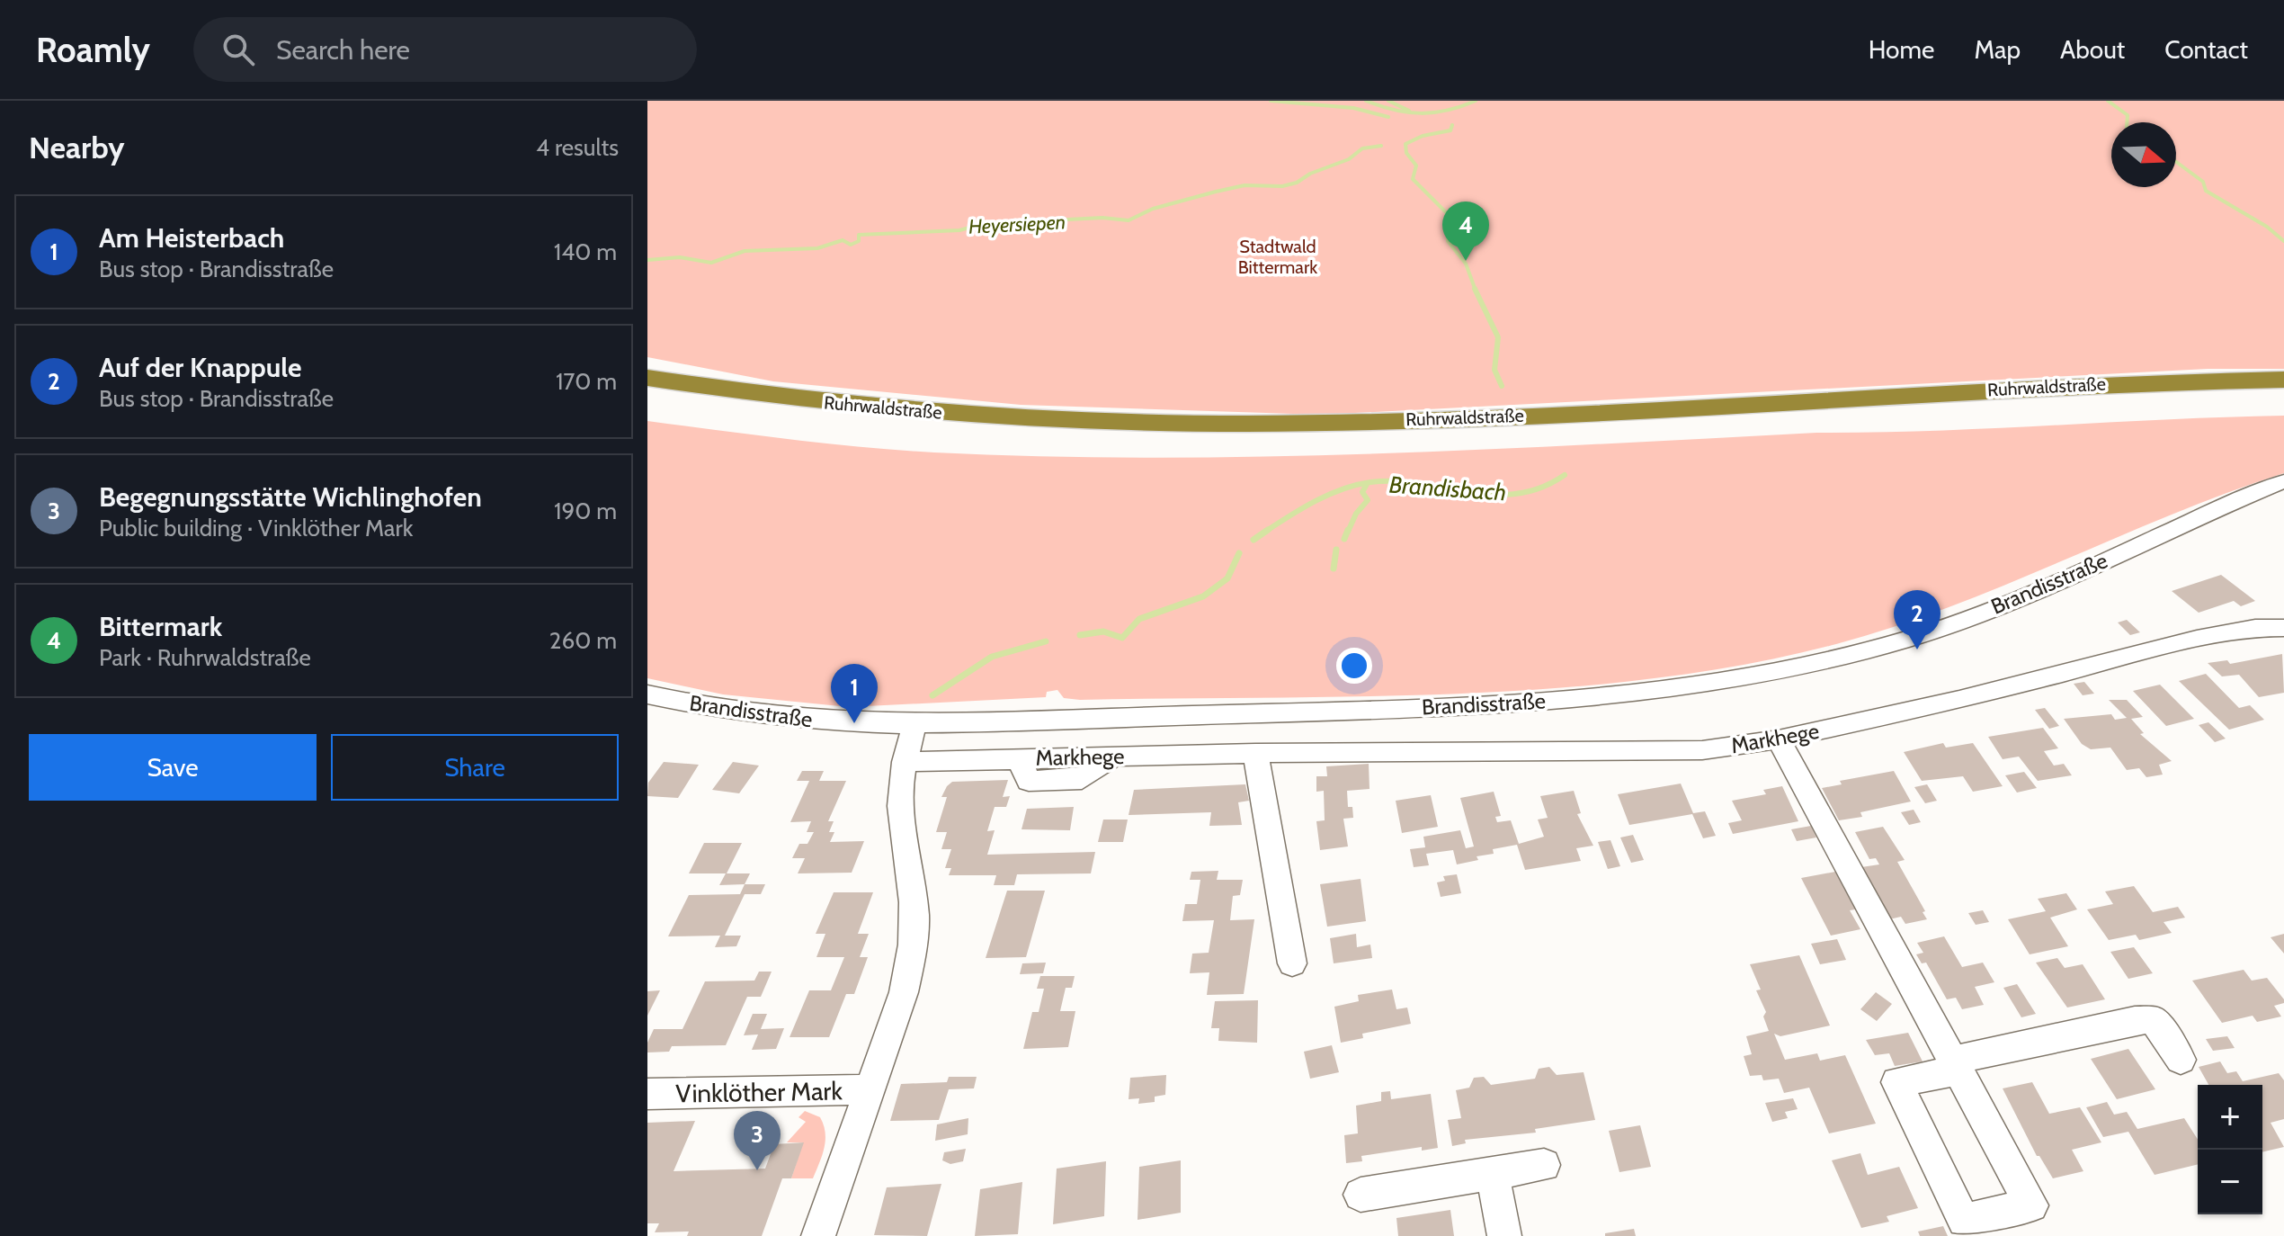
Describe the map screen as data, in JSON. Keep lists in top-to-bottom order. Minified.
{"streets":{"highway":["Ruhrwaldstraße"],"street":["Brandisstraße","Markhege","Vinklöther Mark"]},"water":["Heyersiepen","Brandisbach"],"parks":["Stadtwald Bittermark"],"north":"right","page":{"header":"Roamly","search":"Search here","nav":["Home","Map","About","Contact"],"heading":["Nearby","4 results"],"list":[{"mark":"1","name":"Am Heisterbach","note":"Bus stop · Brandisstraße","value":"140 m"},{"mark":"2","name":"Auf der Knappule","note":"Bus stop · Brandisstraße","value":"170 m"},{"mark":"3","name":"Begegnungsstätte Wichlinghofen","note":"Public building · Vinklöther Mark","value":"190 m"},{"mark":"4","name":"Bittermark","note":"Park · Ruhrwaldstraße","value":"260 m"}],"pins":["4","2","1","3"],"buttons":["Save","Share"],"map_buttons":["+","−"]}}
